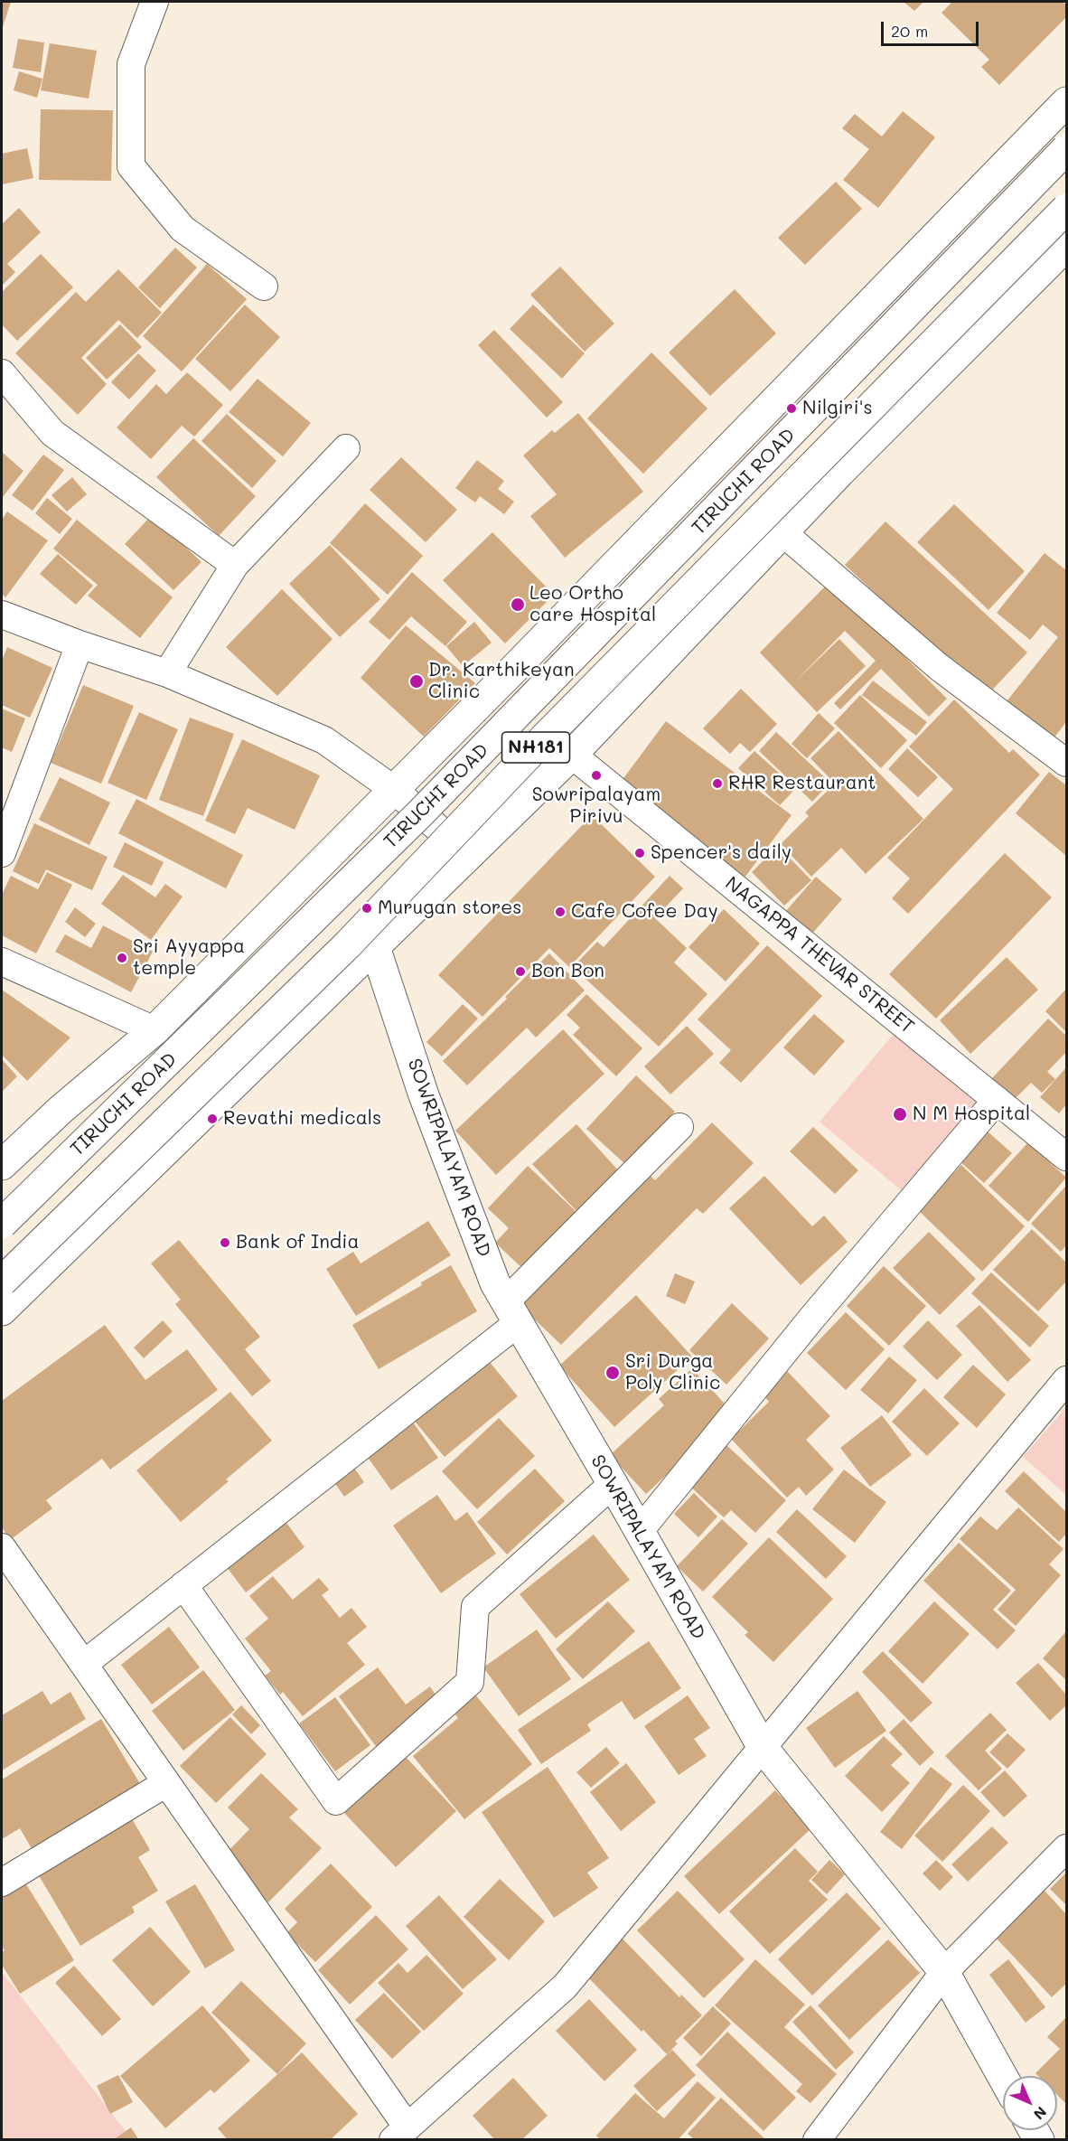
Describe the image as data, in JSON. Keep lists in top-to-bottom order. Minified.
{"streets":{"main road":["TIRUCHI ROAD","NH181","SOWRIPALAYAM ROAD"],"street":["NAGAPPA THEVAR STREET"]},"places":["Nilgiri's","Leo Ortho care Hospital","Dr. Karthikeyan Clinic","Sowripalayam Pirivu","RHR Restaurant","Spencer's daily","Murugan stores","Cafe Cofee Day","Sri Ayyappa temple","Bon Bon","N M Hospital","Revathi medicals","Bank of India","Sri Durga Poly Clinic"],"scale_bar":"20 m","north":"bottom right"}
